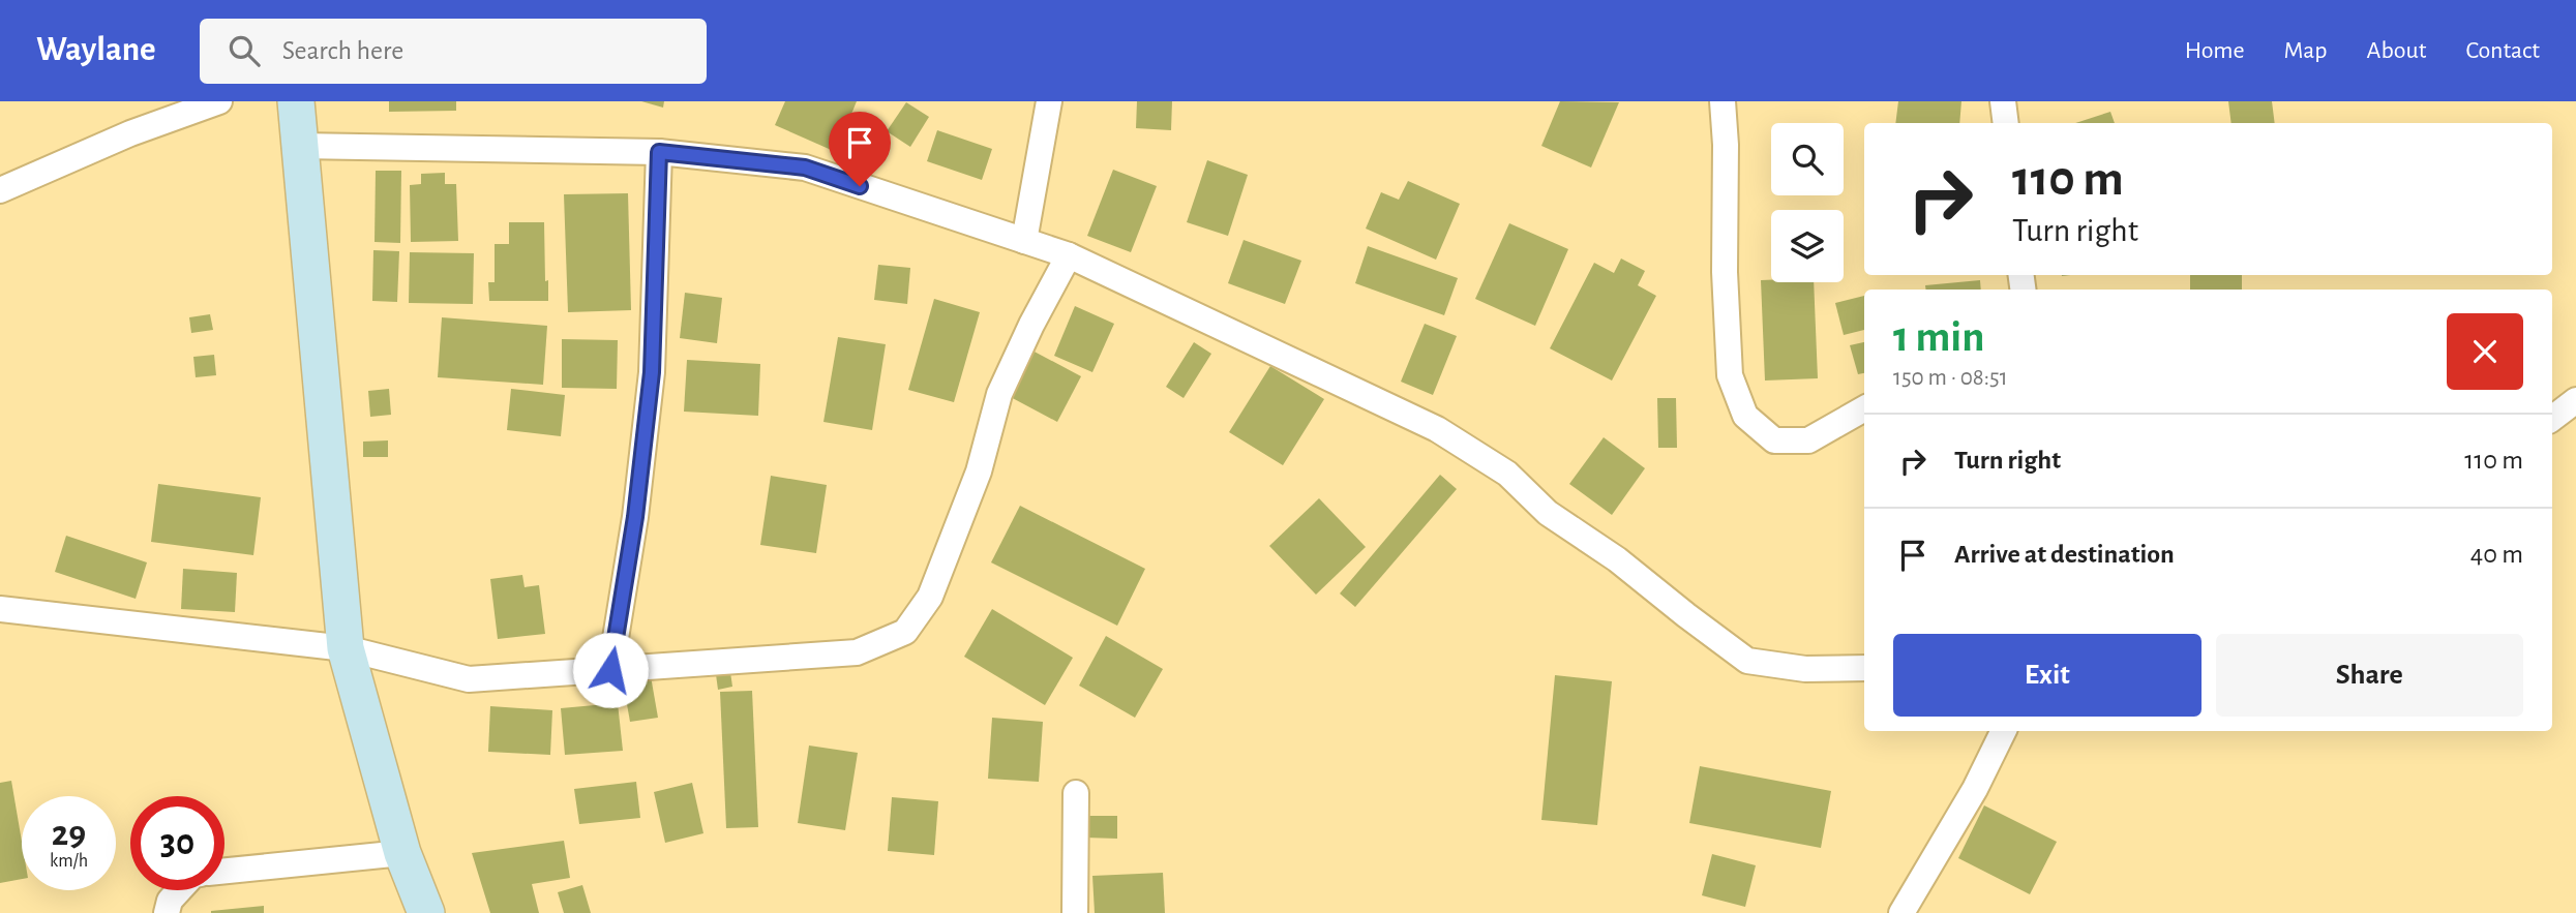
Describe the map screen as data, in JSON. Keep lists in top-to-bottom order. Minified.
{"page":{"header":"Waylane","search":"Search here","nav":["Home","Map","About","Contact"],"turn":["110 m","Turn right"],"heading":["1 min","150 m · 08:51"],"list":[{"name":"Turn right","value":"110 m"},{"name":"Arrive at destination","value":"40 m"}],"buttons":["Exit","Share"],"speed":"29 km/h","limit":"30"}}
